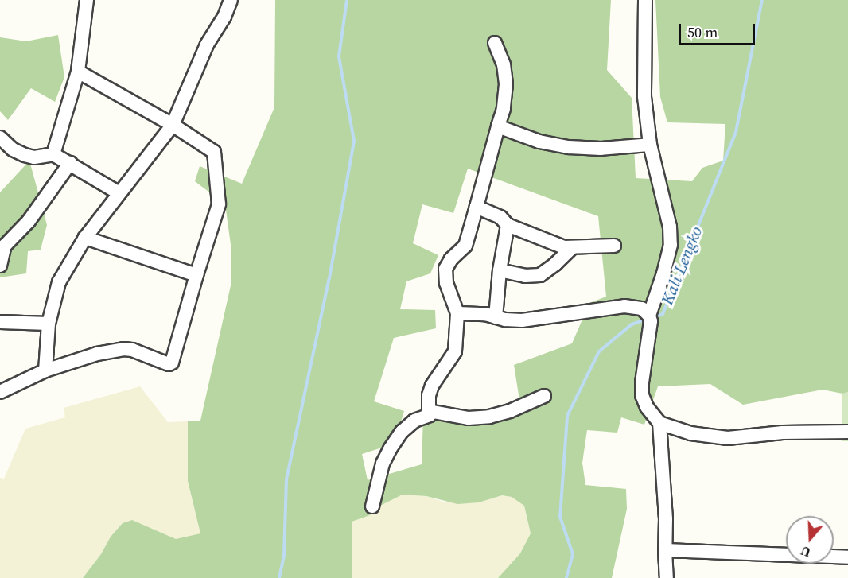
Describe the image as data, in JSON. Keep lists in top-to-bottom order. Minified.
{"water":["Kali Lengko"],"scale_bar":"50 m","north":"bottom"}
